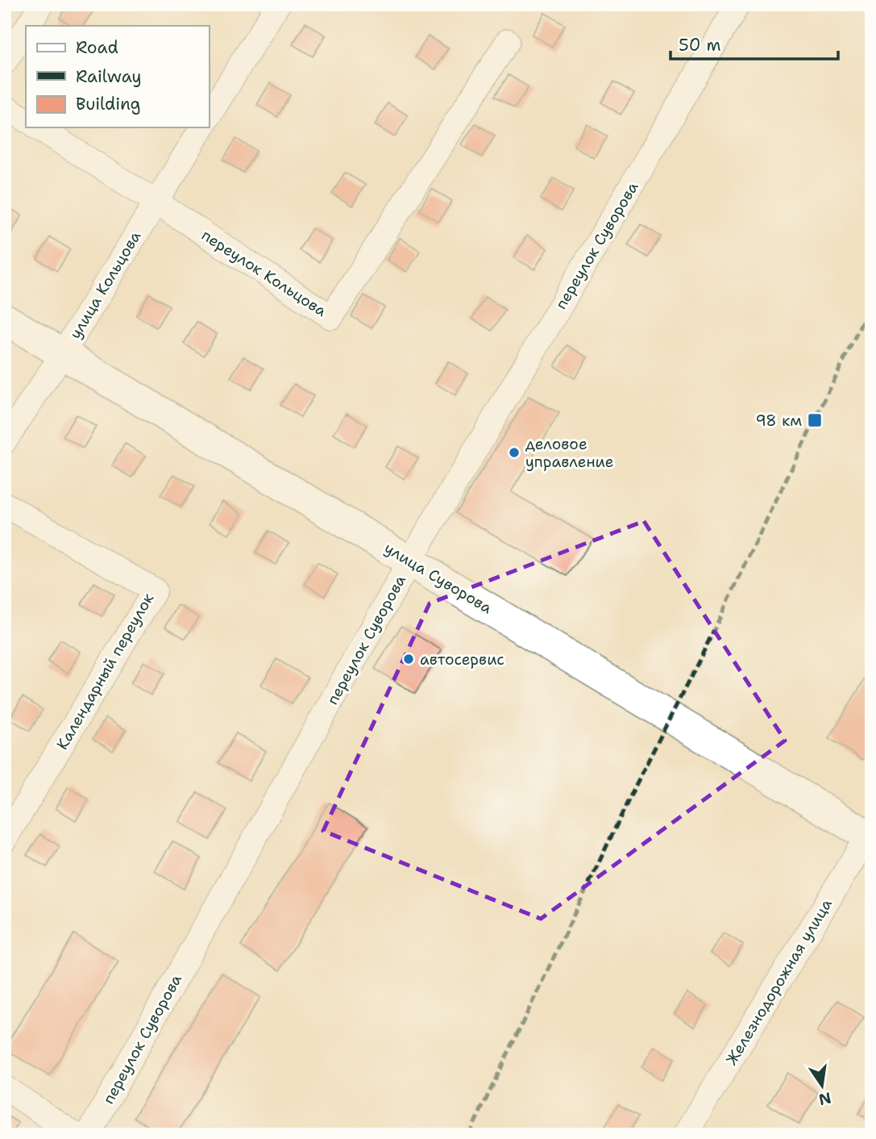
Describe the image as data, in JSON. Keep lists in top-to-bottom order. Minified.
{"streets":{"main road":["улица Суворова"],"street":["переулок Суворова","переулок Кольцова","улица Кольцова","Календарный переулок","Железнодорожная улица"]},"crossings":[["переулок Суворова","улица Суворова"],["переулок Кольцова","улица Кольцова"],["улица Кольцова","улица Суворова"],["улица Суворова","Железнодорожная улица"]],"places":{"transit":["98 км"],"other":["деловое управление","автосервис"]},"legend":["Road","Railway","Building"],"scale_bar":"50 m","north":"bottom"}
